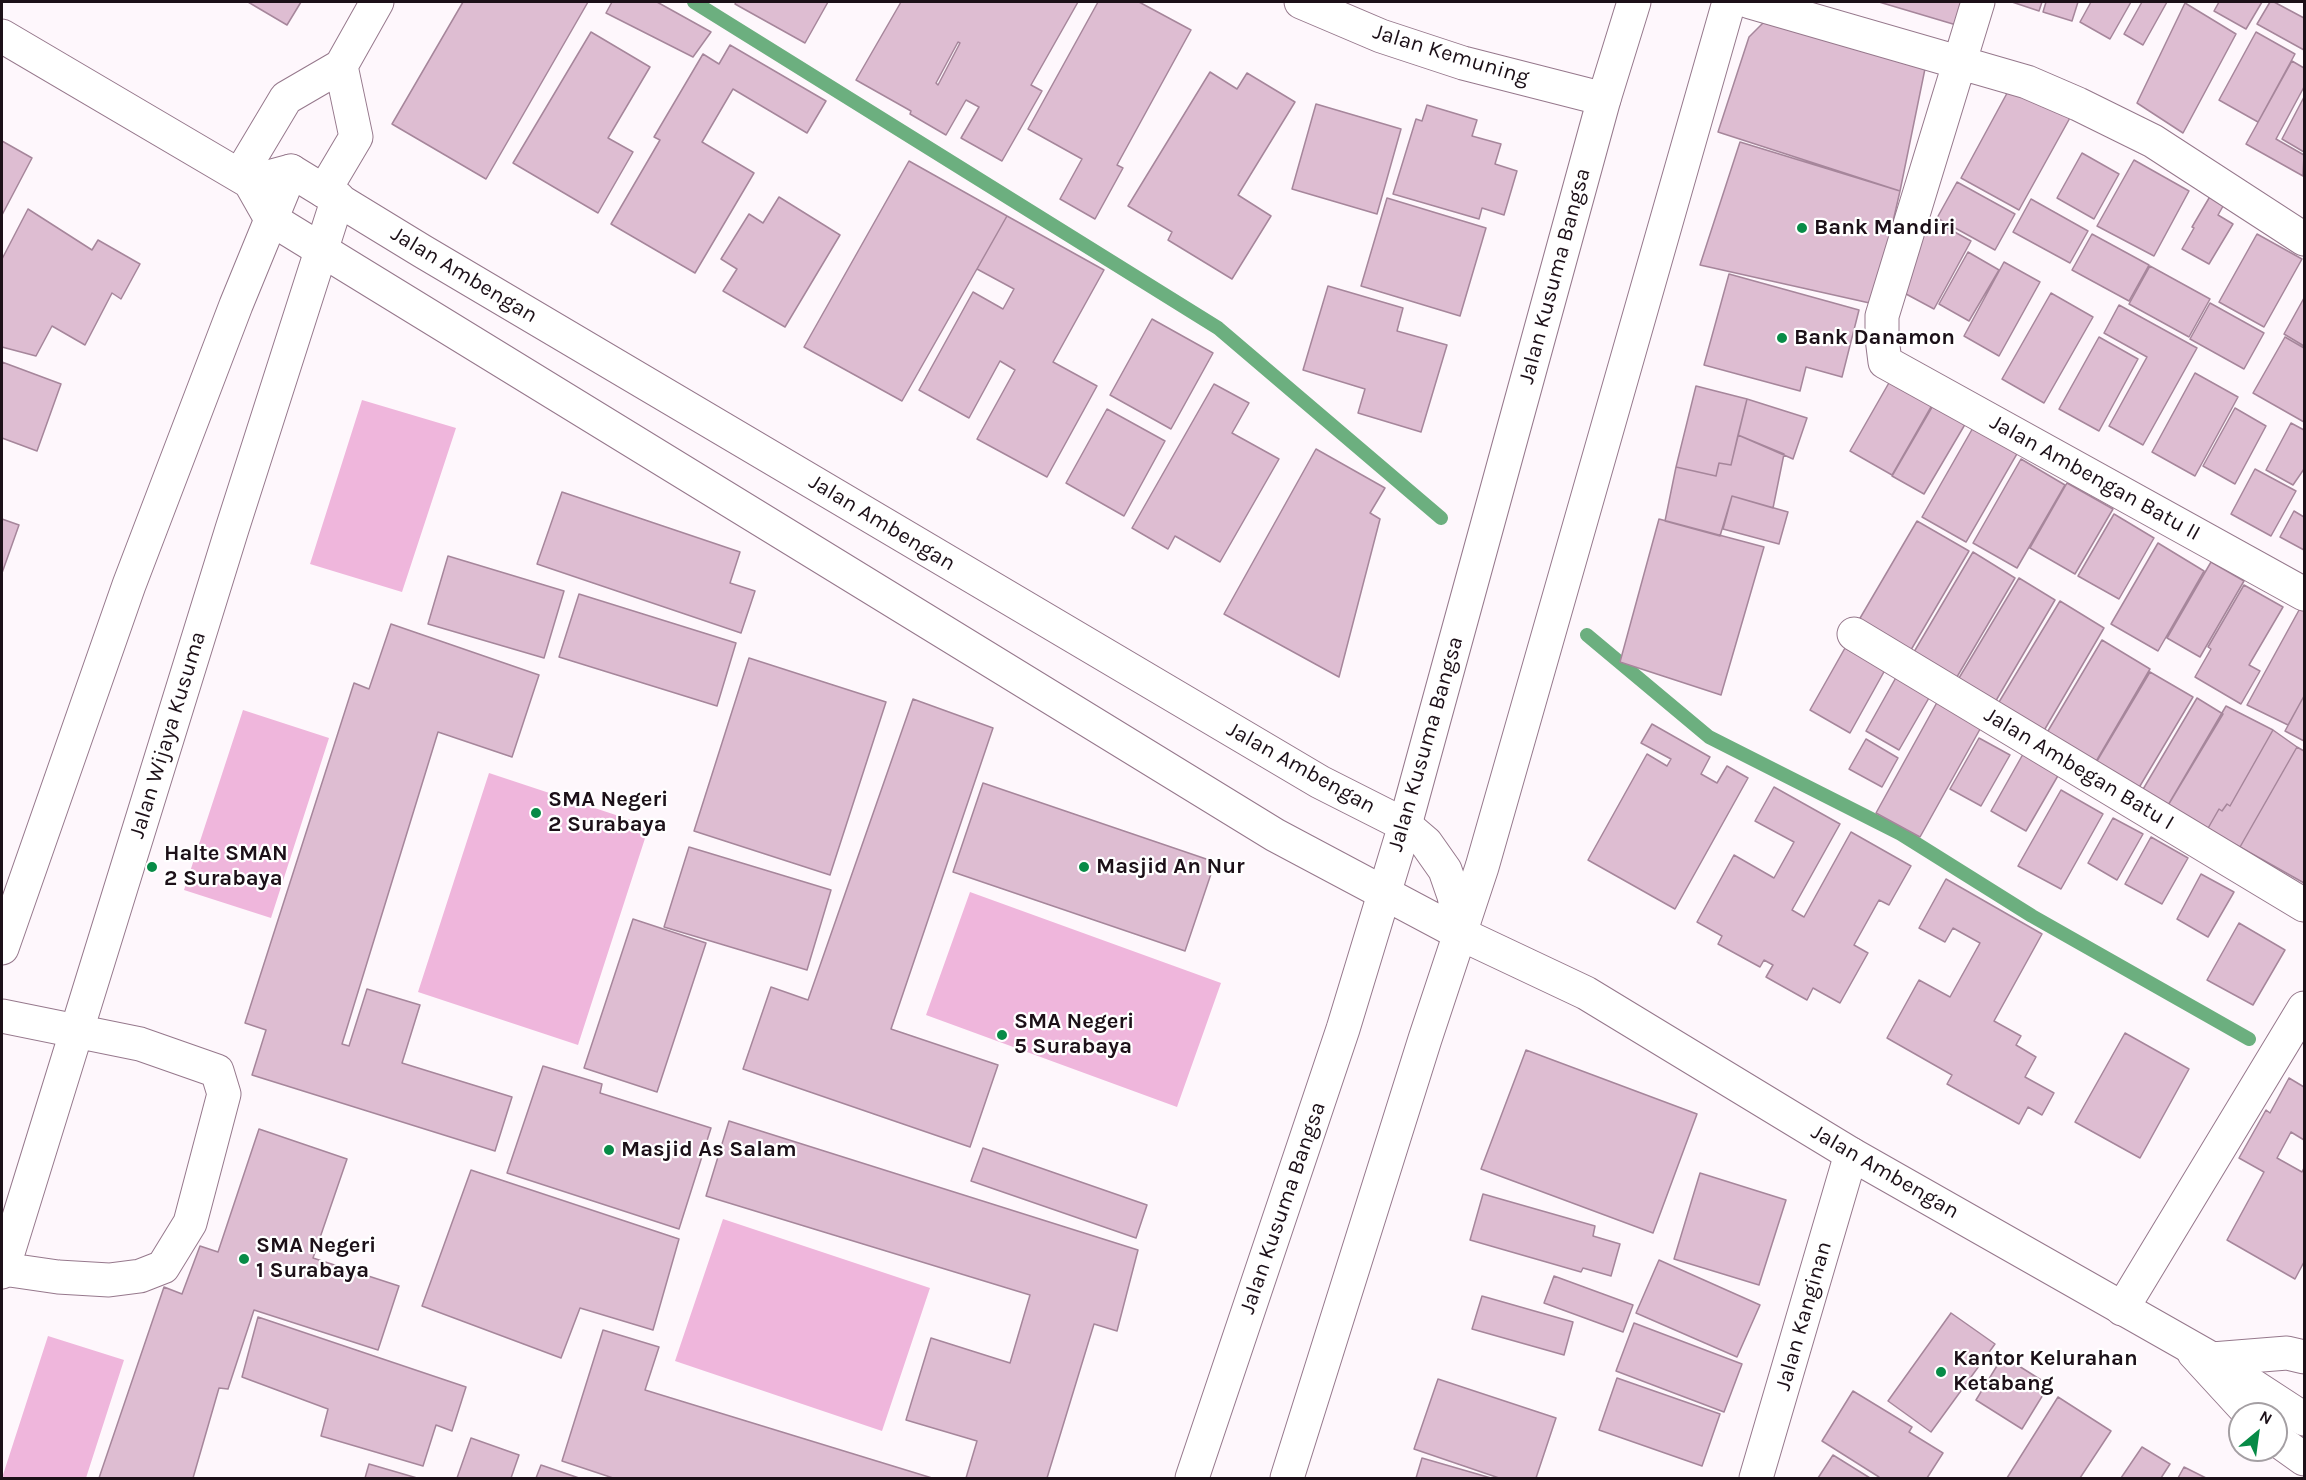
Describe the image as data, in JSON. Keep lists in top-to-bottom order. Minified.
{"streets":{"main road":["Jalan Kemuning","Jalan Ambengan","Jalan Kusuma Bangsa","Jalan Ambengan Batu II","Jalan Wijaya Kusuma","Jalan Ambegan Batu I","Jalan Kanginan"]},"crossings":[["Jalan Kemuning","Jalan Kusuma Bangsa"],["Jalan Ambengan","Jalan Kusuma Bangsa"],["Jalan Ambengan","Jalan Wijaya Kusuma"],["Jalan Ambengan","Jalan Kanginan"]],"places":["Bank Mandiri","Bank Danamon","SMA Negeri 2 Surabaya","Halte SMAN 2 Surabaya","Masjid An Nur","SMA Negeri 5 Surabaya","Masjid As Salam","SMA Negeri 1 Surabaya","Kantor Kelurahan Ketabang"],"north":"top right"}
